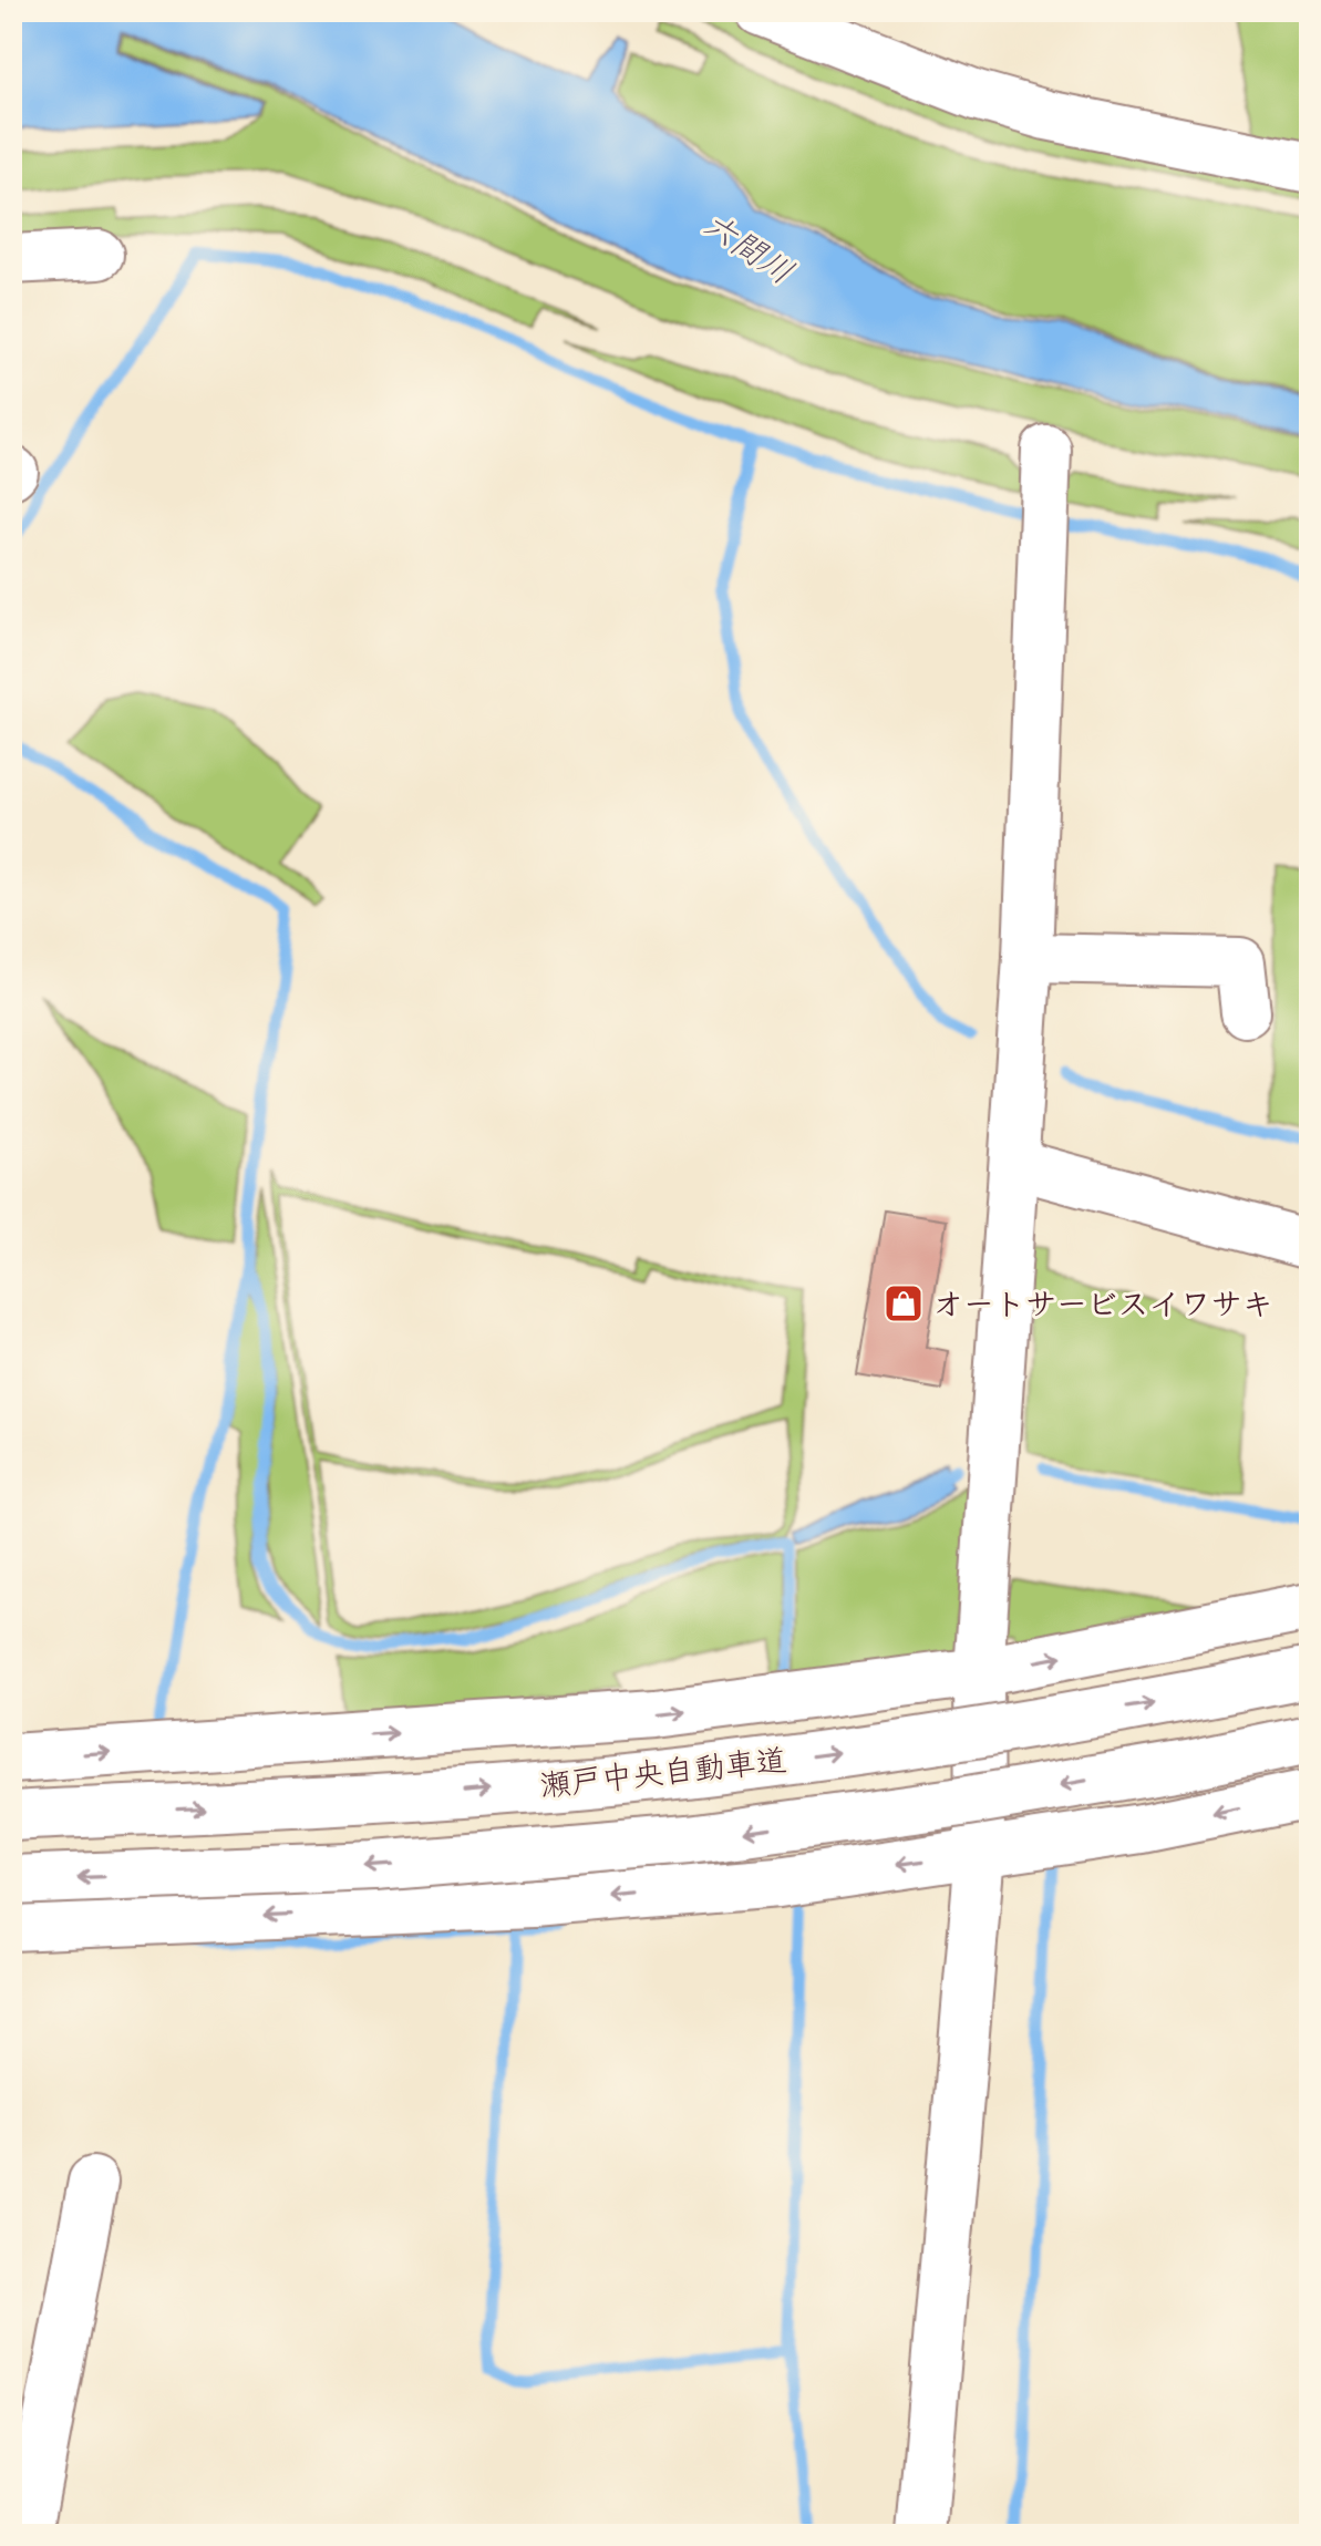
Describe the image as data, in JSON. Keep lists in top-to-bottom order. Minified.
{"streets":{"main road":["瀬戸中央自動車道"]},"water":["六間川"],"places":{"shop":["オートサービスイワサキ"]}}
